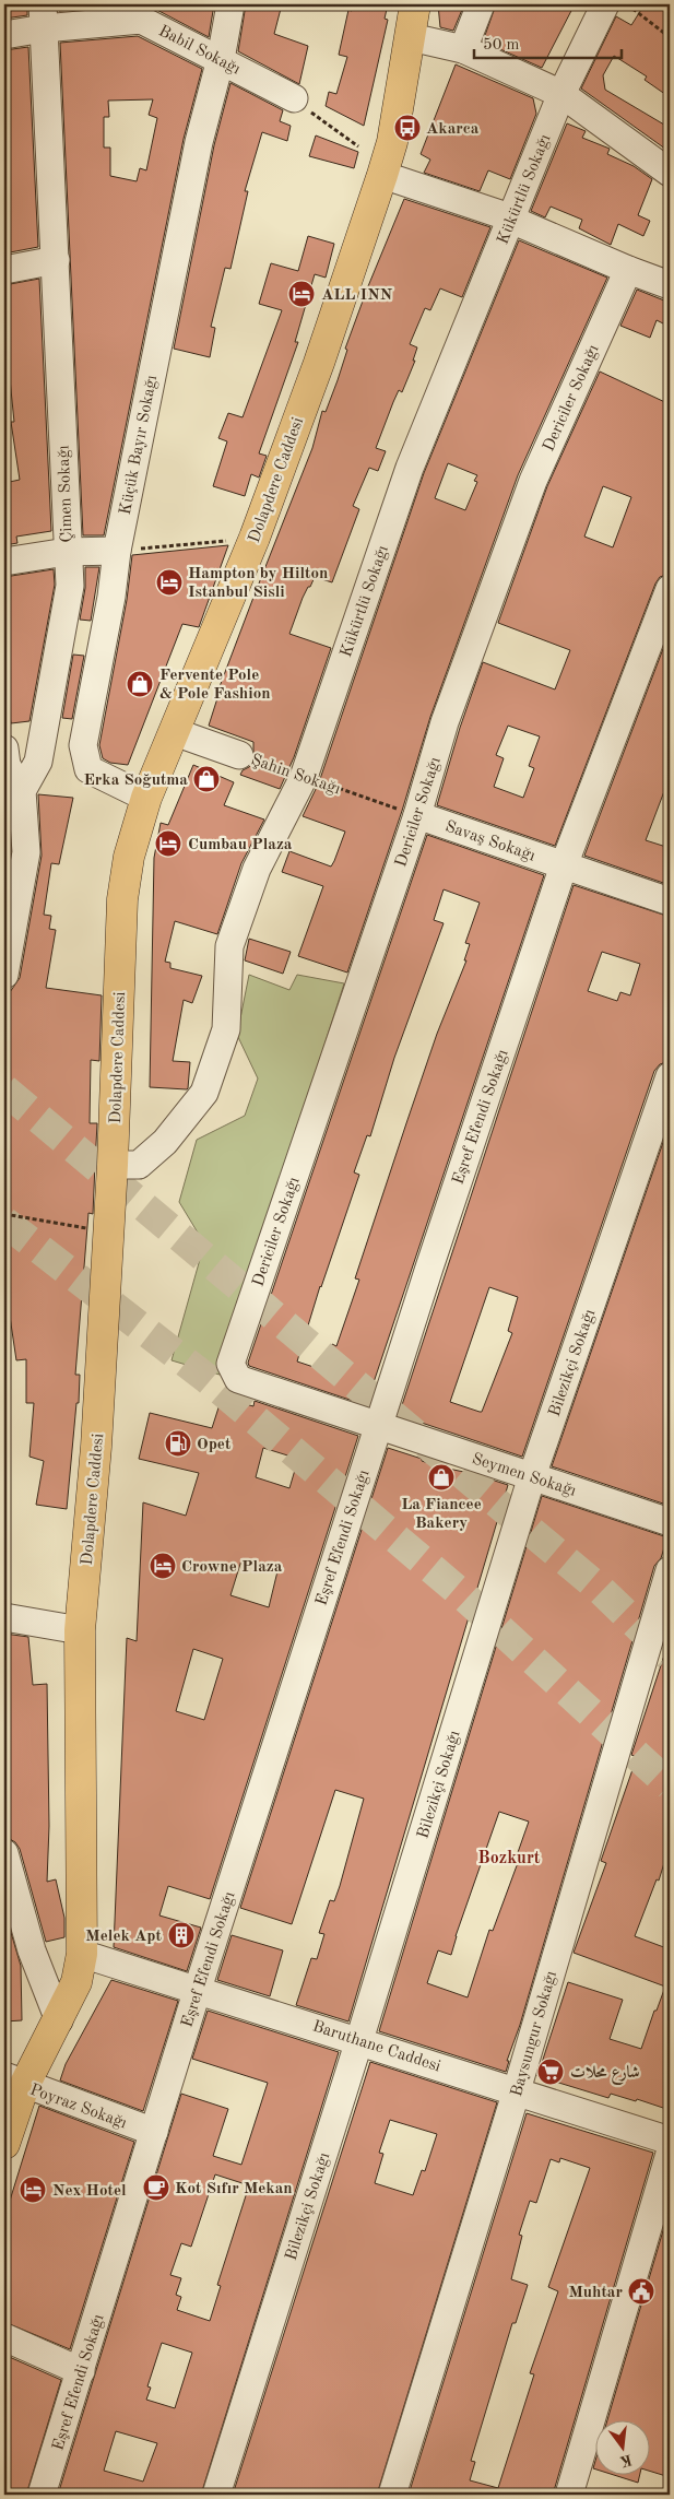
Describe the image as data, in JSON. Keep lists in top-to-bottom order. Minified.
{"streets":{"main road":["Dolapdere Caddesi"],"street":["Babil Sokağı","Kükürtlü Sokağı","Dericiler Sokağı","Küçük Bayır Sokağı","Çimen Sokağı","Şahin Sokağı","Savaş Sokağı","Eşref Efendi Sokağı","Bilezikçi Sokağı","Seymen Sokağı","Baysungur Sokağı","Baruthane Caddesi","Poyraz Sokağı"]},"crossings":[["Babil Sokağı","Küçük Bayır Sokağı"],["Babil Sokağı","Çimen Sokağı"],["Kükürtlü Sokağı","Dolapdere Caddesi"],["Kükürtlü Sokağı","Şahin Sokağı"],["Dericiler Sokağı","Şahin Sokağı"],["Dericiler Sokağı","Savaş Sokağı"],["Dericiler Sokağı","Eşref Efendi Sokağı"],["Dericiler Sokağı","Seymen Sokağı"],["Küçük Bayır Sokağı","Dolapdere Caddesi"],["Dolapdere Caddesi","Şahin Sokağı"],["Dolapdere Caddesi","Baruthane Caddesi"],["Dolapdere Caddesi","Poyraz Sokağı"],["Şahin Sokağı","Savaş Sokağı"],["Savaş Sokağı","Eşref Efendi Sokağı"],["Eşref Efendi Sokağı","Seymen Sokağı"],["Eşref Efendi Sokağı","Baruthane Caddesi"],["Eşref Efendi Sokağı","Poyraz Sokağı"],["Bilezikçi Sokağı","Seymen Sokağı"],["Bilezikçi Sokağı","Baruthane Caddesi"],["Baysungur Sokağı","Baruthane Caddesi"]],"districts":["Bozkurt"],"places":{"bus stop":["Akarca"],"hotel":["ALL INN","Hampton by Hilton Istanbul Sisli","Cumbau Plaza","Crowne Plaza","Nex Hotel"],"shop":["Fervente Pole & Pole Fashion","Erka Soğutma","La Fiancee Bakery"],"fuel station":["Opet"],"building":["Melek Apt"],"supermarket":["شارع محلات"],"cafe":["Kot Sıfır Mekan"],"public building":["Muhtar"]},"scale_bar":"50 m","north":"bottom"}
